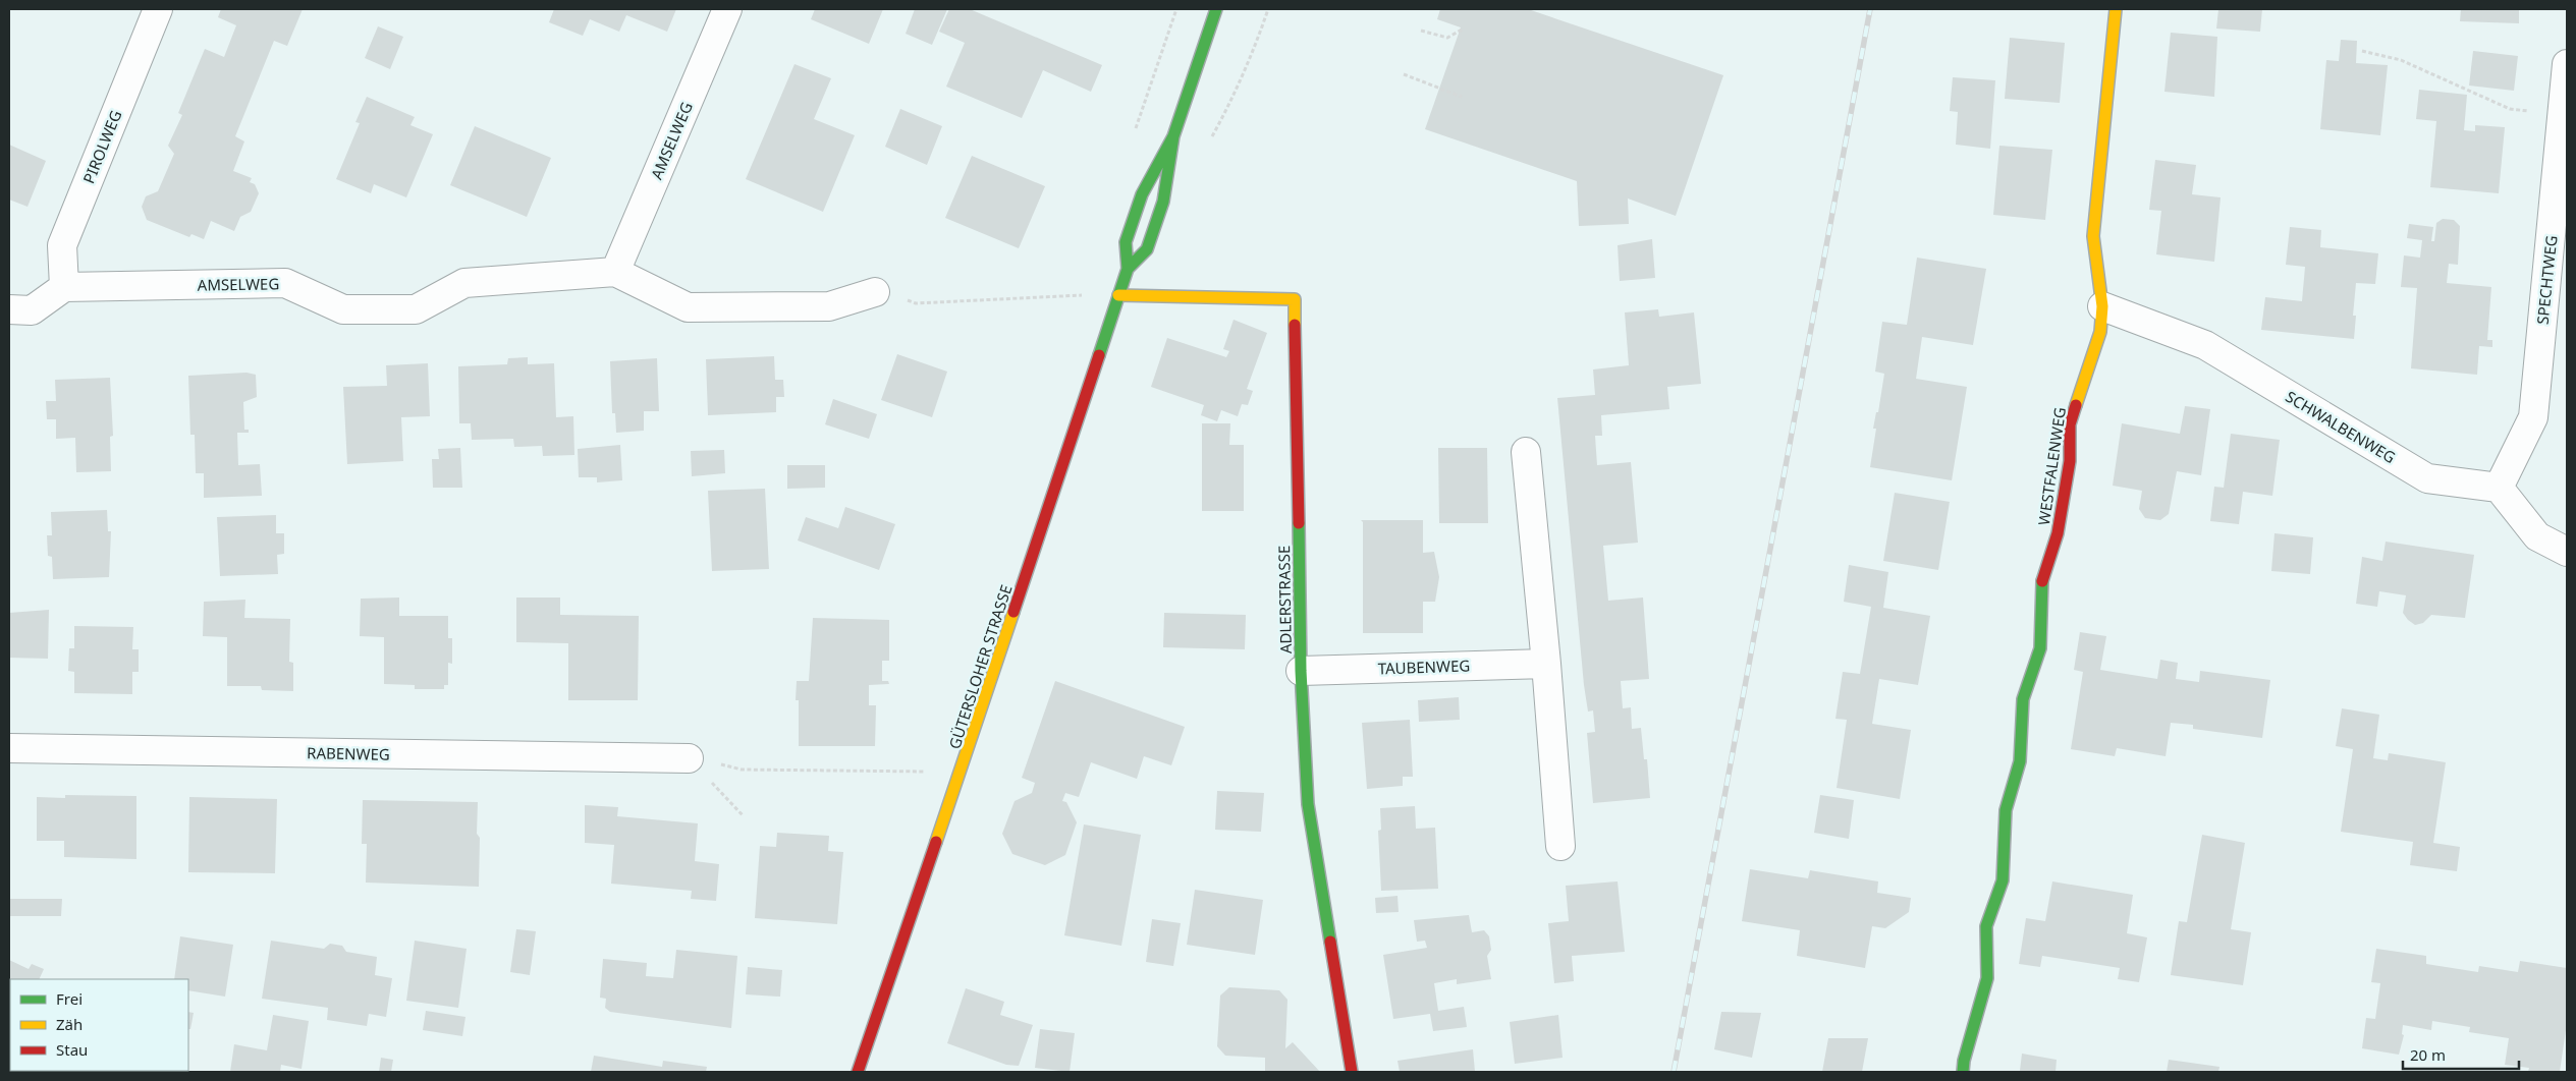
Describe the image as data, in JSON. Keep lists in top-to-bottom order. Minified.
{"streets":{"street":["AMSELWEG","PIROLWEG","SPECHTWEG","SCHWALBENWEG","WESTFALENWEG","ADLERSTRASSE","GÜTERSLOHER STRASSE","TAUBENWEG","RABENWEG"]},"crossings":[["AMSELWEG","PIROLWEG"],["SPECHTWEG","SCHWALBENWEG"],["SCHWALBENWEG","WESTFALENWEG"],["ADLERSTRASSE","GÜTERSLOHER STRASSE"],["ADLERSTRASSE","TAUBENWEG"]],"legend":["Frei","Zäh","Stau"],"scale_bar":"20 m"}
